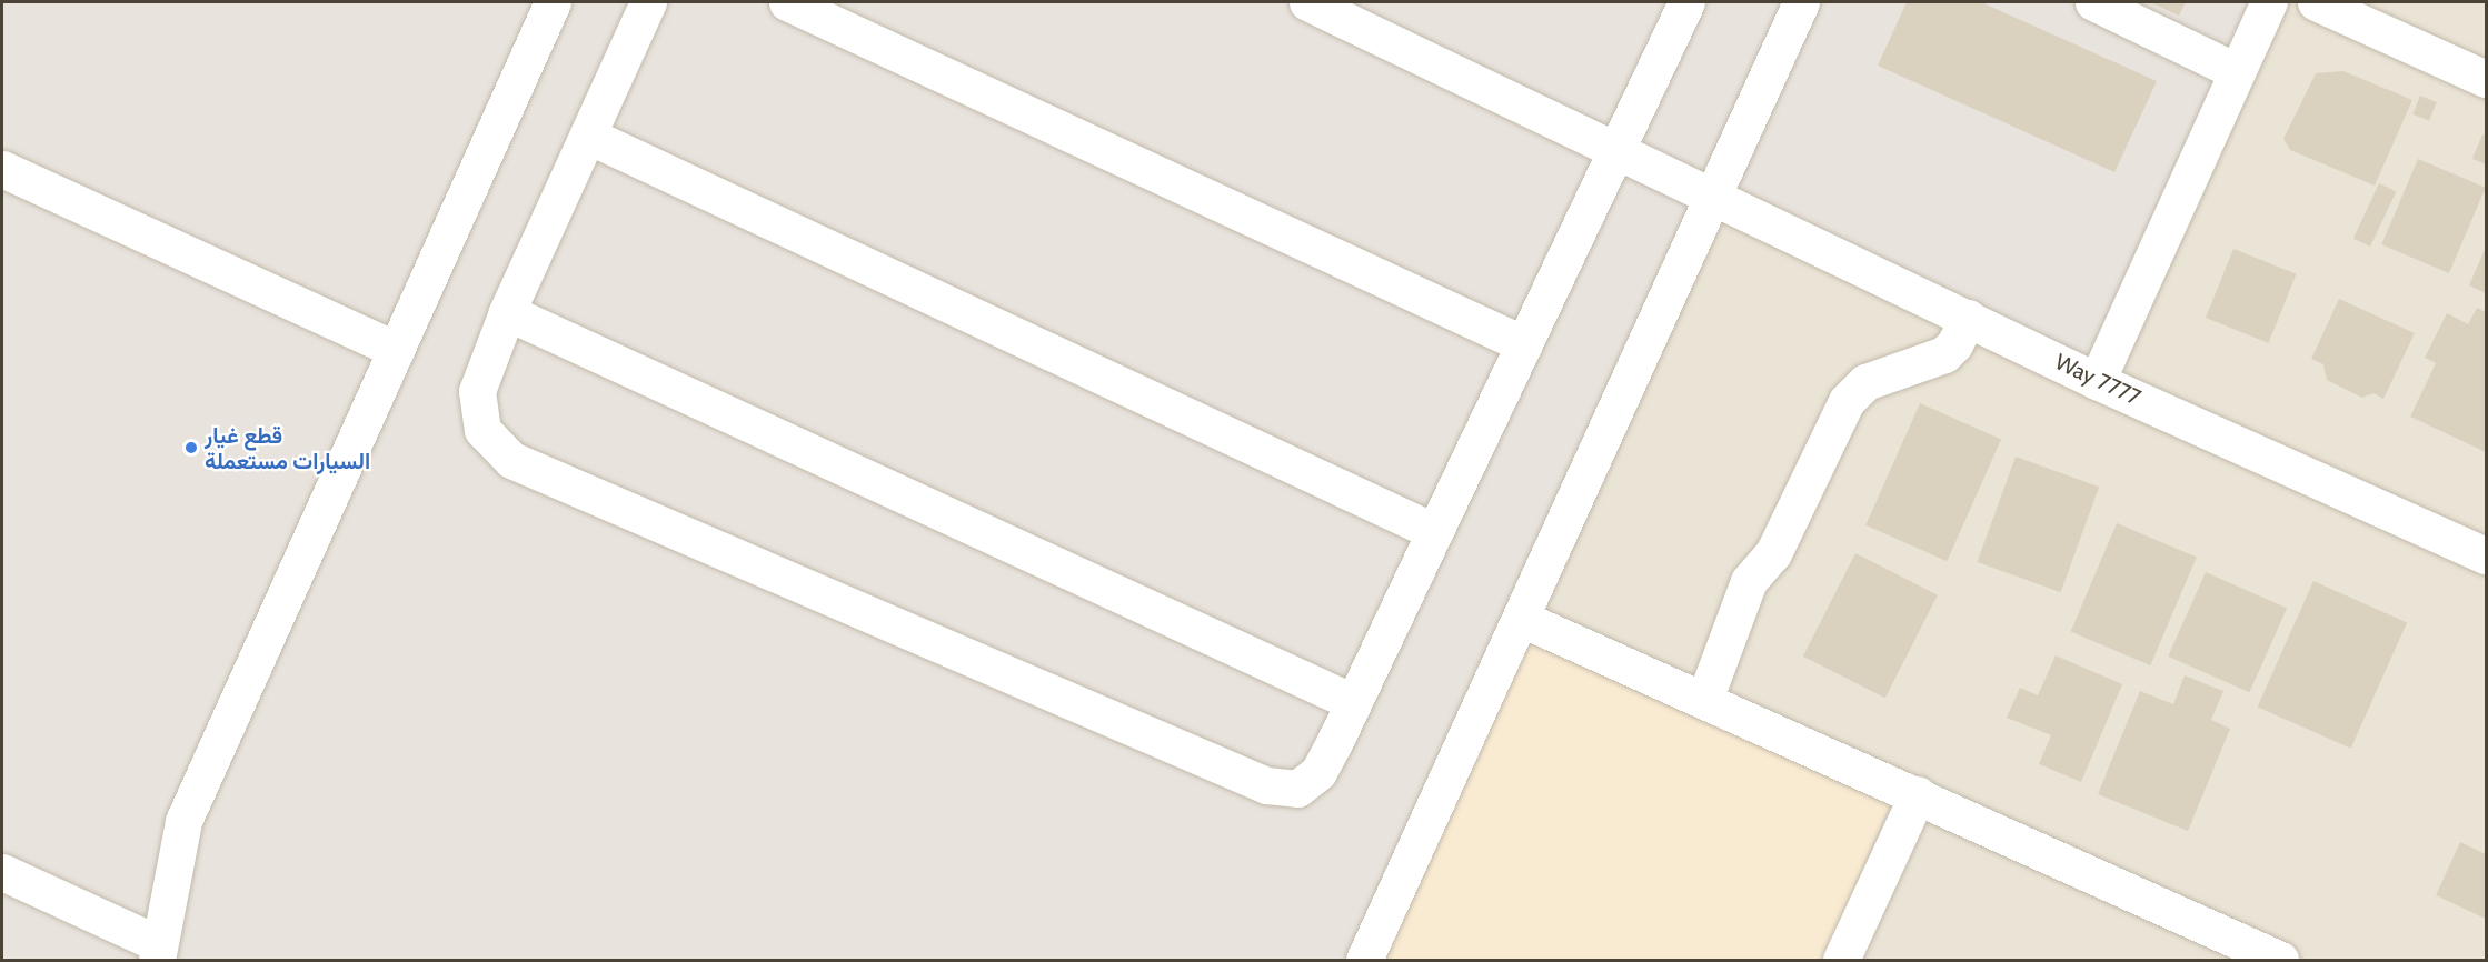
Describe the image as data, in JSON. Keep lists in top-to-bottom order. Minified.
{"streets":{"street":["Way 7777"]},"places":["قطع غيار السيارات مستعملة"]}
